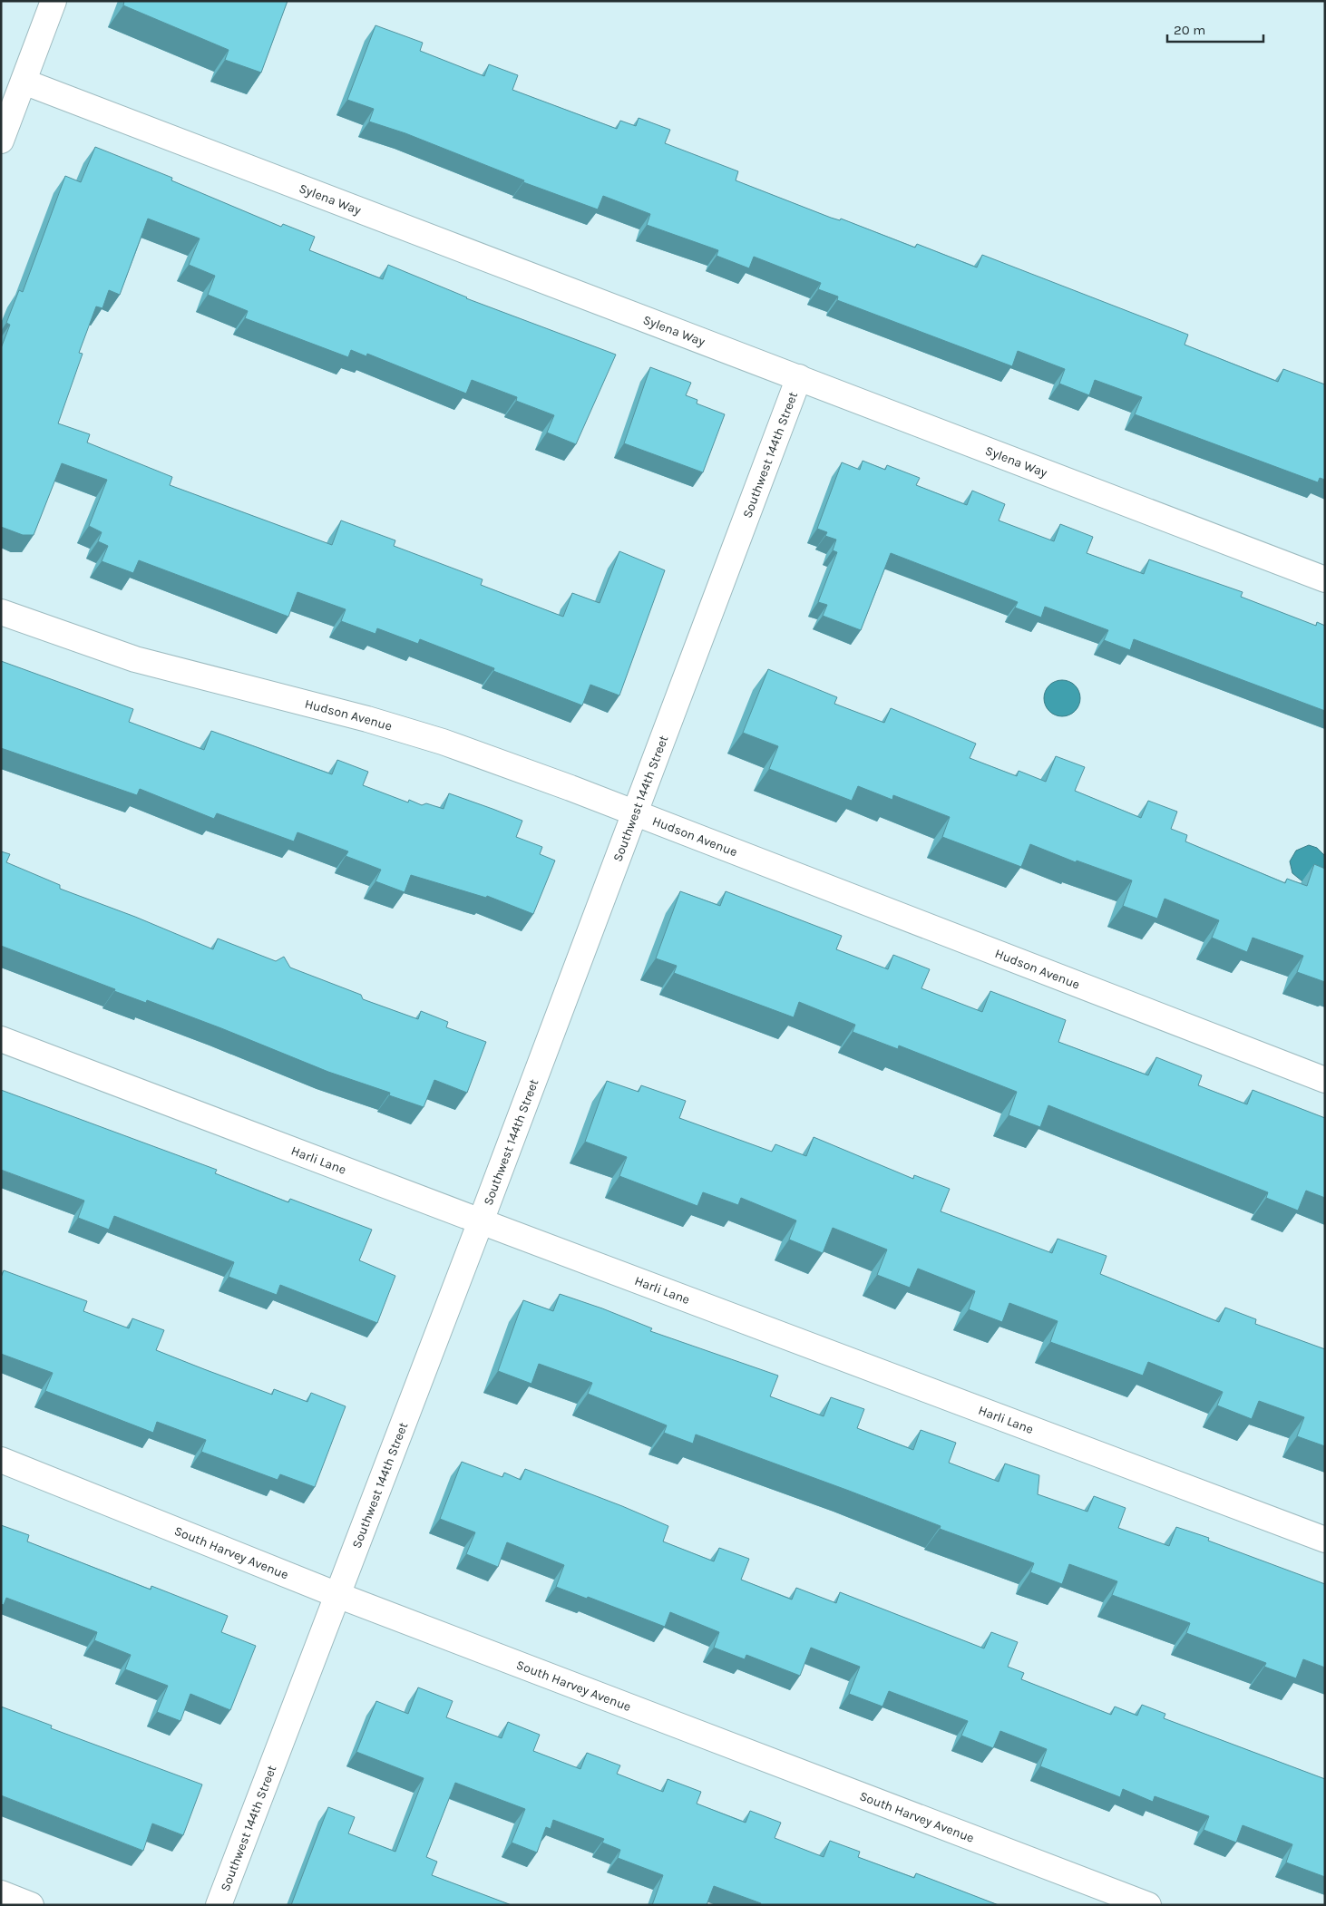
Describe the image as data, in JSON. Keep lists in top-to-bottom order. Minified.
{"streets":{"street":["Sylena Way","Southwest 144th Street","Hudson Avenue","Harli Lane","South Harvey Avenue"]},"crossings":[["Sylena Way","Southwest 144th Street"],["Southwest 144th Street","Hudson Avenue"],["Southwest 144th Street","Harli Lane"],["Southwest 144th Street","South Harvey Avenue"]],"scale_bar":"20 m"}
